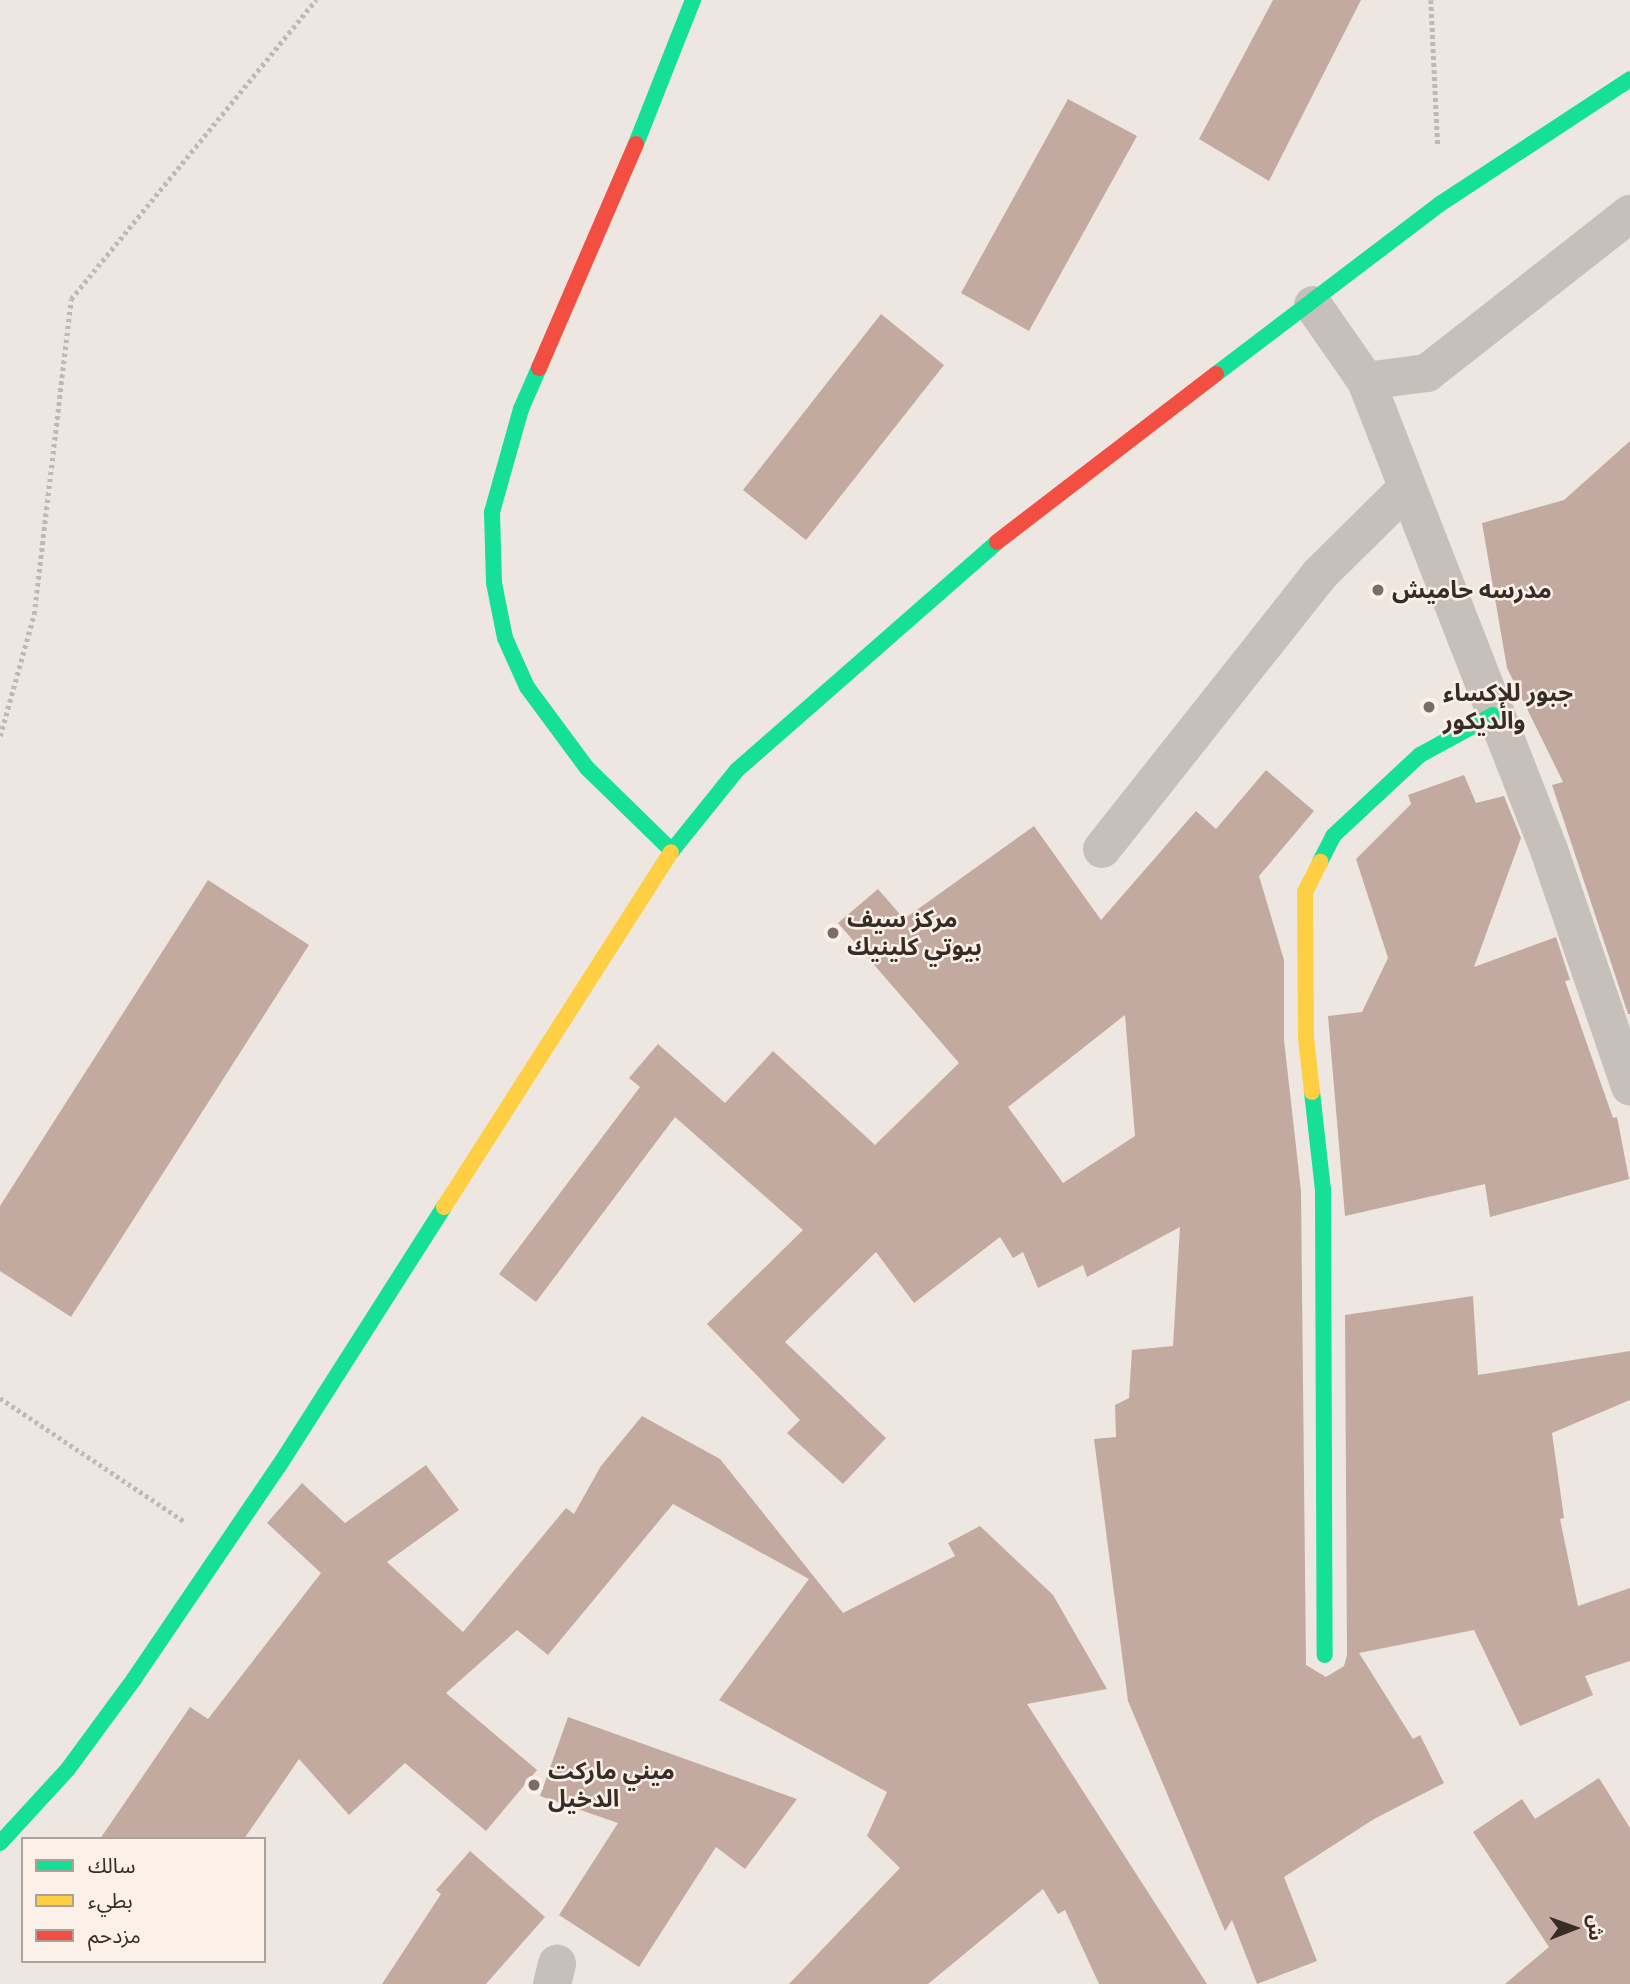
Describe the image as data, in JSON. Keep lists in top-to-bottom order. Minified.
{"places":["مدرسه حاميش","جبور للإكساء والديكور","مركز سيف بيوتي كلينيك","ميني ماركت الدخيل"],"legend":["سالك","بطيء","مزدحم"],"north":"right"}
